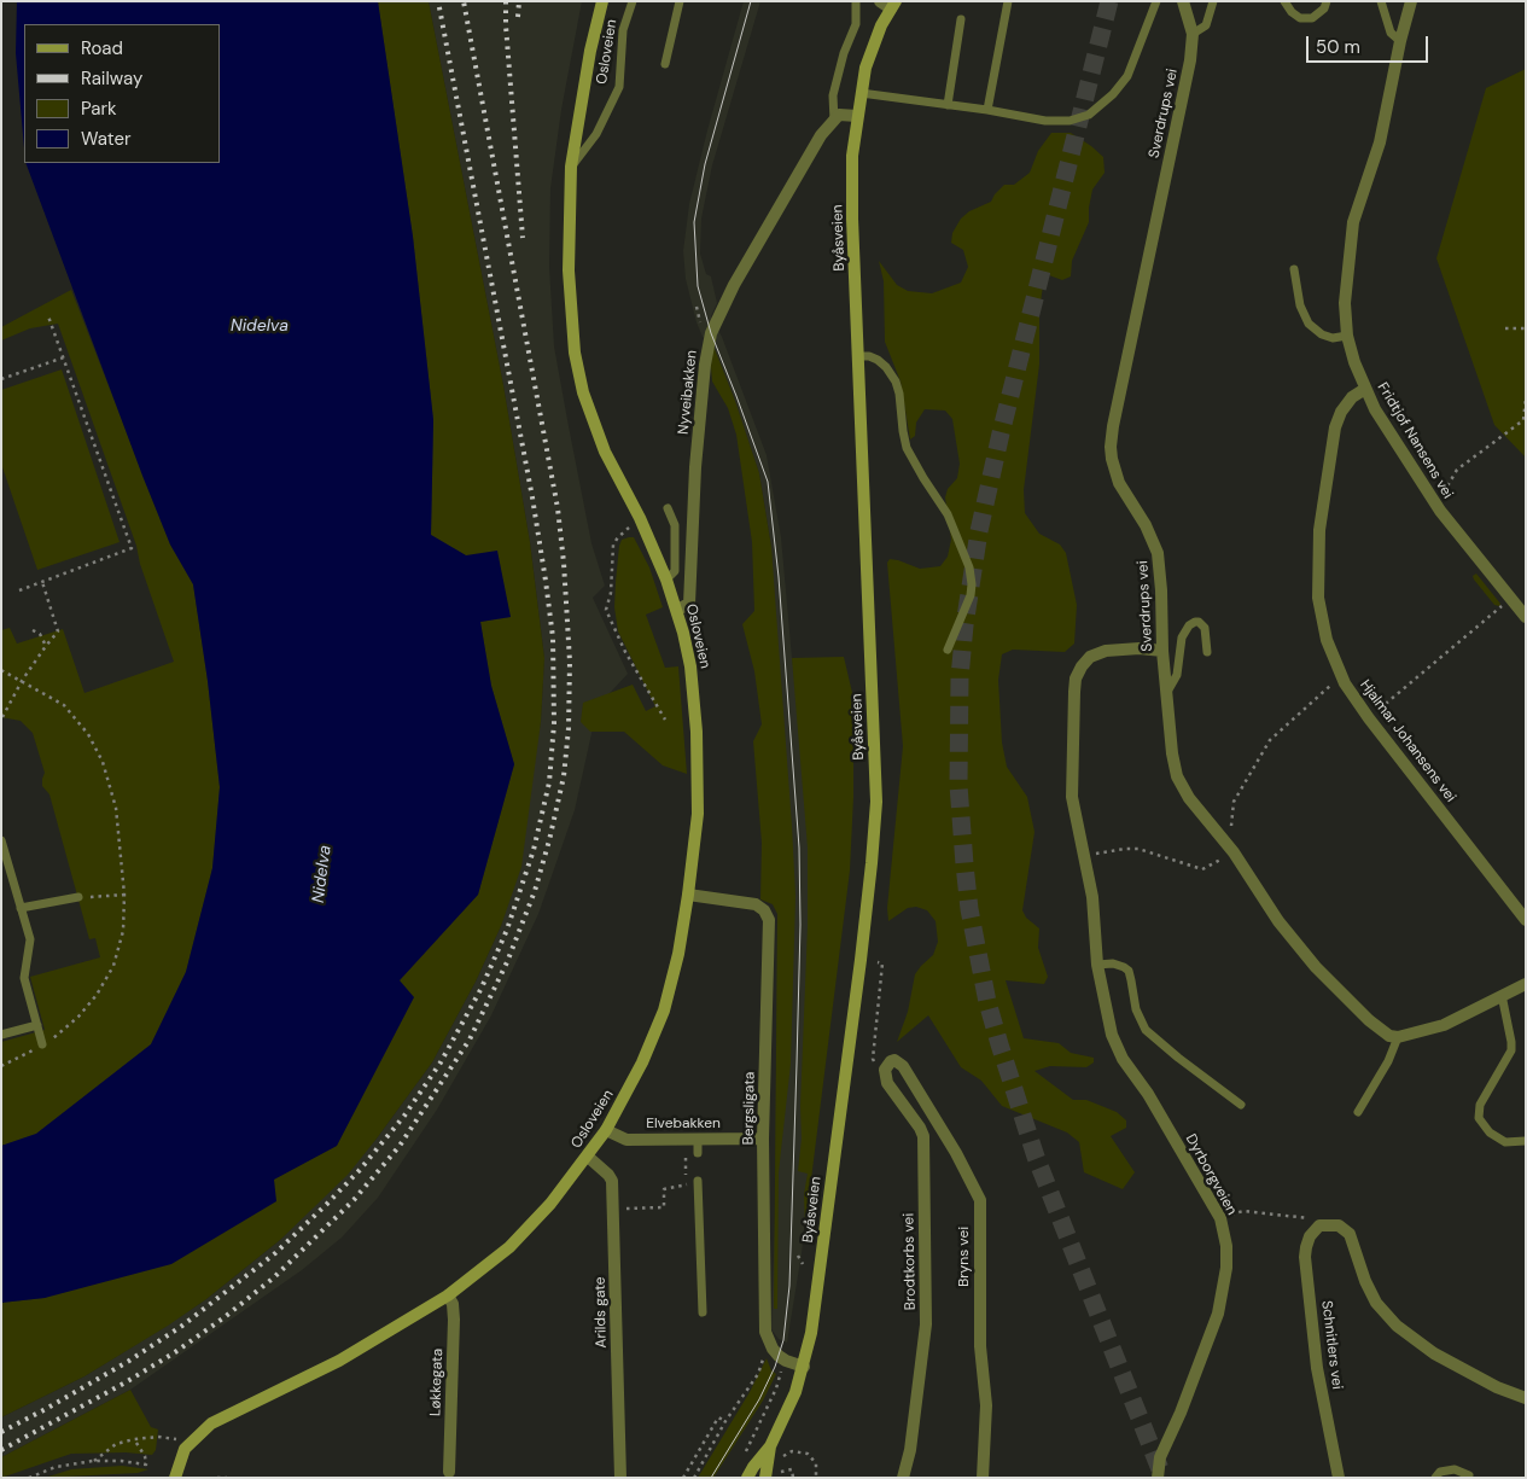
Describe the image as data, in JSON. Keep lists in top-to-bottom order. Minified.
{"streets":{"street":["Osloveien","Sverdrups vei","Byåsveien","Nyveibakken","Fridtjof Nansens vei","Hjalmar Johansens vei","Bergsligata","Elvebakken","Dyrborgveien","Bryns vei","Brodtkorbs vei","Arilds gate","Schnitlers vei","Løkkegata"]},"crossings":[["Osloveien","Nyveibakken"],["Osloveien","Bergsligata"],["Osloveien","Elvebakken"],["Osloveien","Arilds gate"],["Osloveien","Løkkegata"],["Sverdrups vei","Dyrborgveien"],["Fridtjof Nansens vei","Hjalmar Johansens vei"],["Bergsligata","Elvebakken"],["Bryns vei","Brodtkorbs vei"]],"water":["Nidelva"],"legend":["Road","Railway","Park","Water"],"scale_bar":"50 m"}
